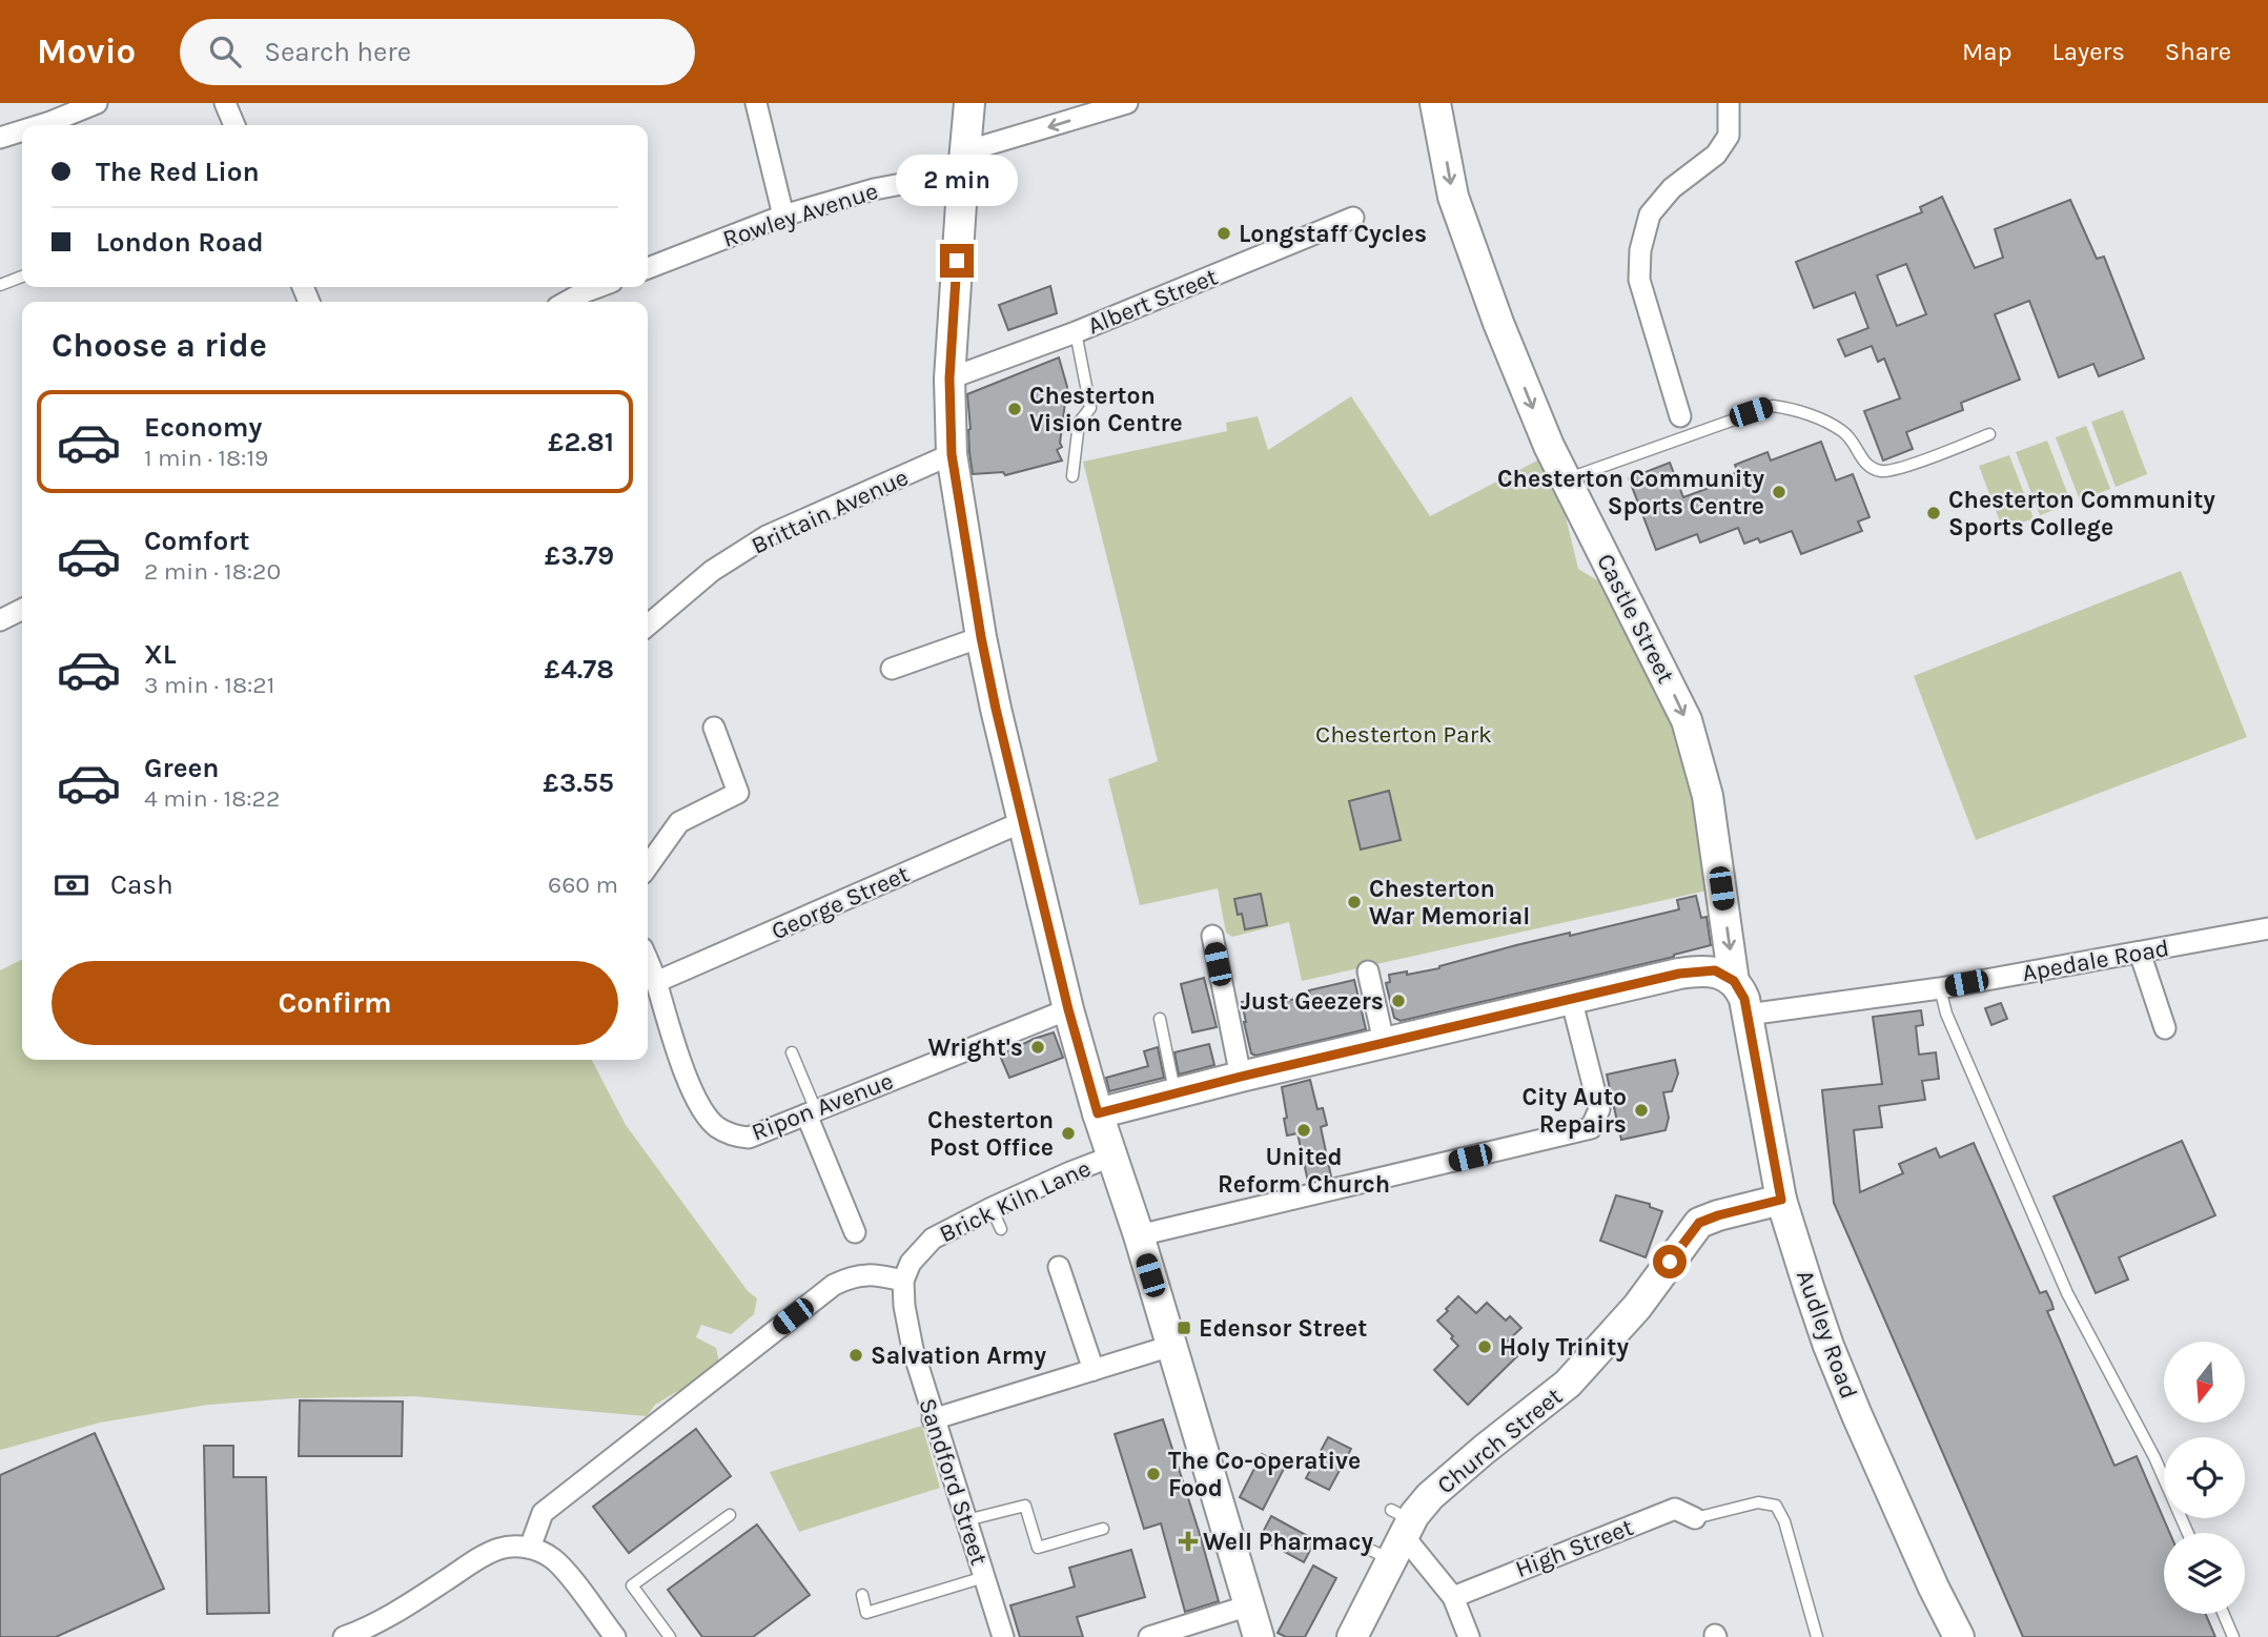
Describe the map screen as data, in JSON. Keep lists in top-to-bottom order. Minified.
{"streets":{"main road":["Castle Street","Audley Road","Church Street"],"street":["Rowley Avenue","Albert Street","Brittain Avenue","George Street","Apedale Road","Ripon Avenue","Brick Kiln Lane","Sandford Street","High Street"]},"crossings":[["Castle Street","Apedale Road"],["Castle Street","Audley Road"],["George Street","Ripon Avenue"],["Apedale Road","Audley Road"],["Brick Kiln Lane","Sandford Street"],["Audley Road","Church Street"]],"one_way":["Castle Street"],"parks":["Chesterton Park"],"places":{"other":["Longstaff Cycles","Chesterton Vision Centre","Chesterton Community Sports Centre","Chesterton Community Sports College","Chesterton War Memorial","Just Geezers","Wright's","City Auto Repairs","United Reform Church","Chesterton Post Office","Holy Trinity","Salvation Army","The Co-operative Food"],"transit":["Edensor Street"],"health":["Well Pharmacy"]},"north":"bottom","page":{"header":"Movio","search":"Search here","nav":["Map","Layers","Share"],"banner":["The Red Lion","London Road"],"bubble":"2 min","heading":"Choose a ride","list":[{"name":"Economy","note":"1 min · 18:19","value":"£2.81"},{"name":"Comfort","note":"2 min · 18:20","value":"£3.79"},{"name":"XL","note":"3 min · 18:21","value":"£4.78"},{"name":"Green","note":"4 min · 18:22","value":"£3.55"}],"pay":["Cash","660 m"],"buttons":"Confirm"}}
